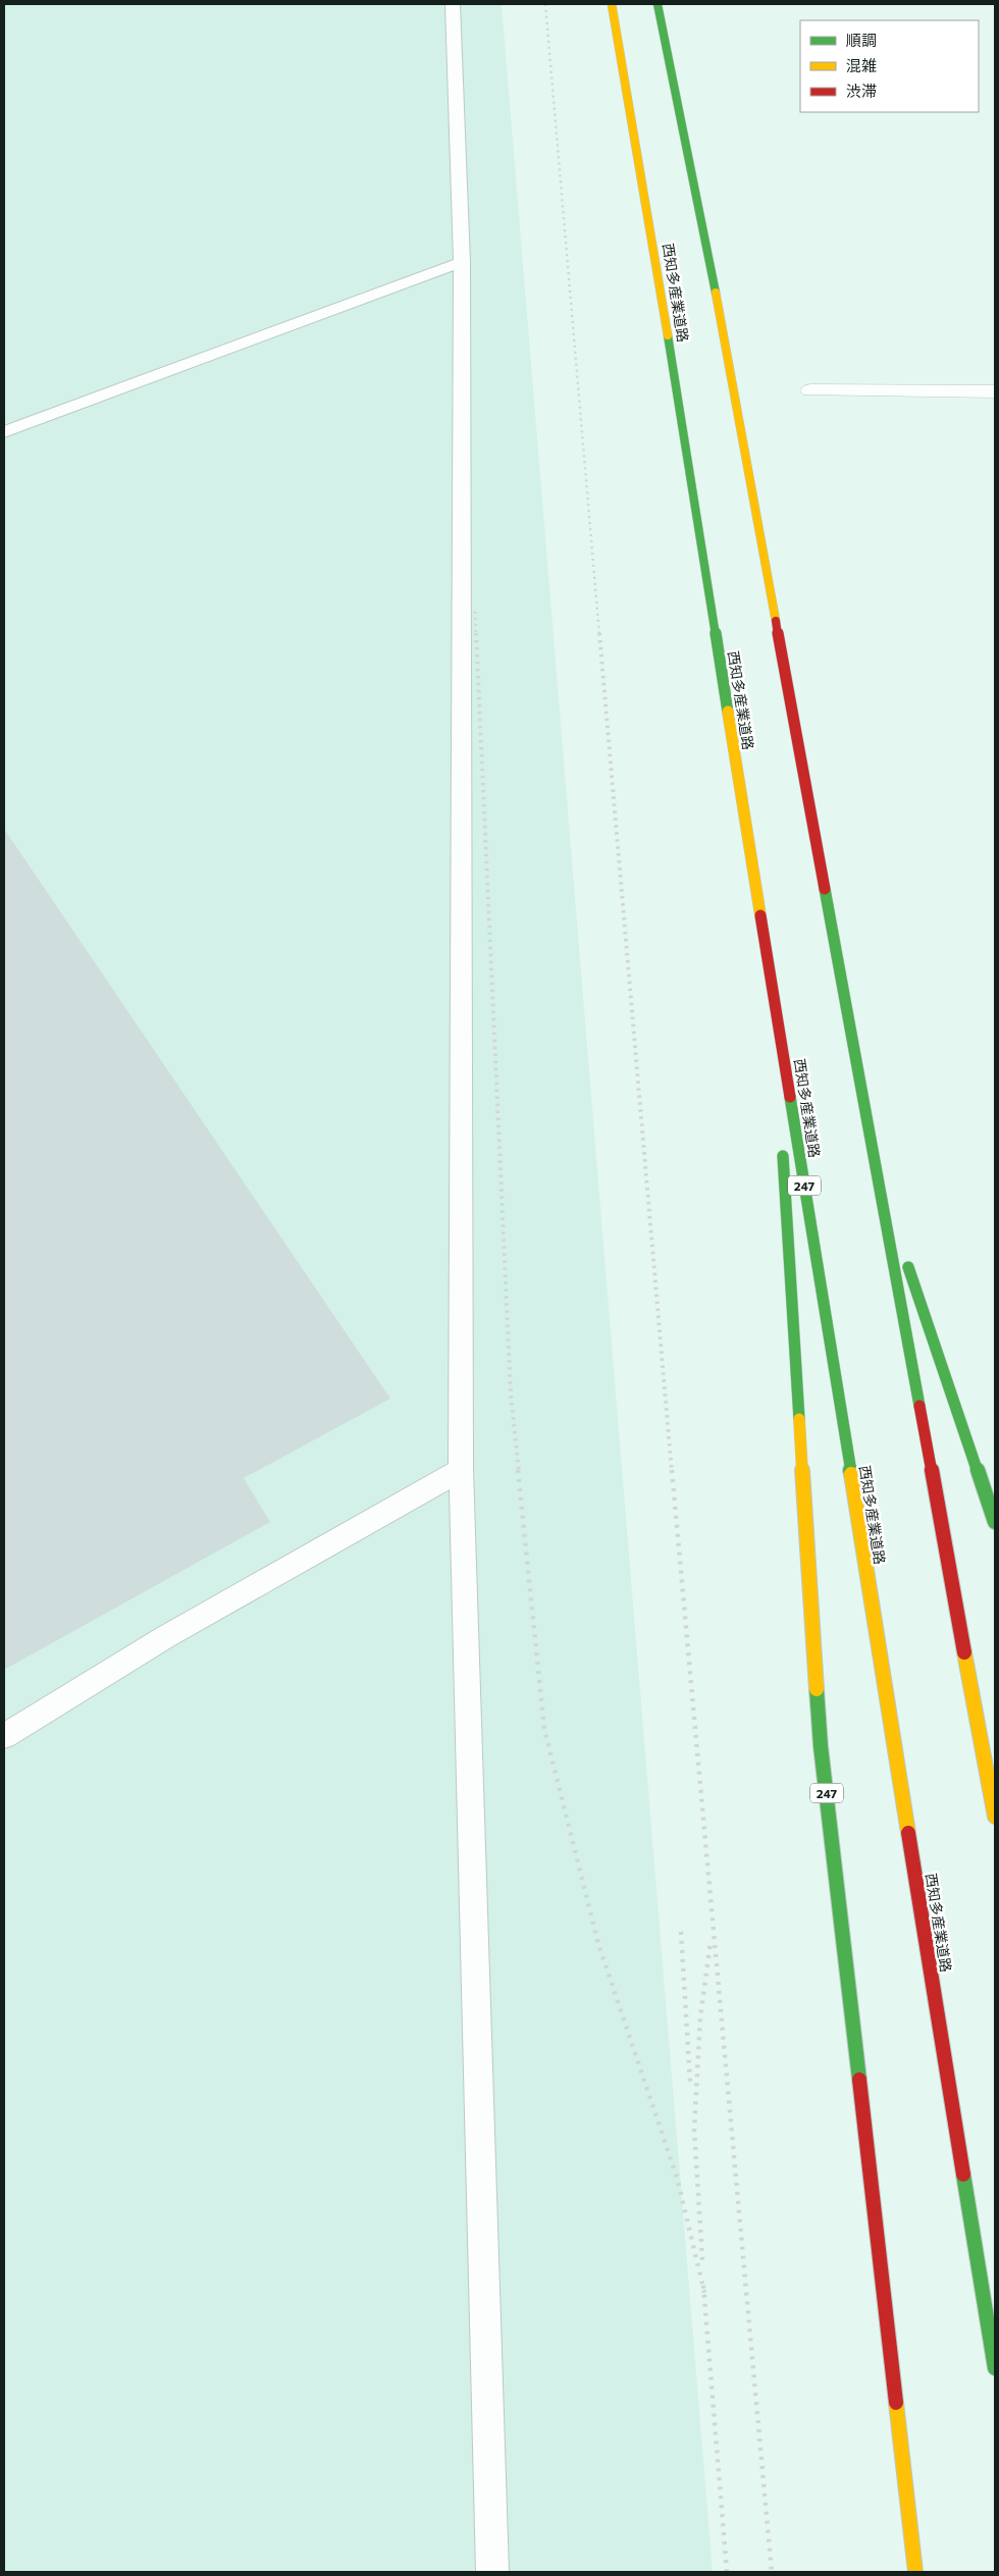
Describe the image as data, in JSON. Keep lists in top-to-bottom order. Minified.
{"streets":{"highway":["西知多産業道路","247"]},"crossings":[["西知多産業道路","247"]],"legend":["順調","混雑","渋滞"]}
